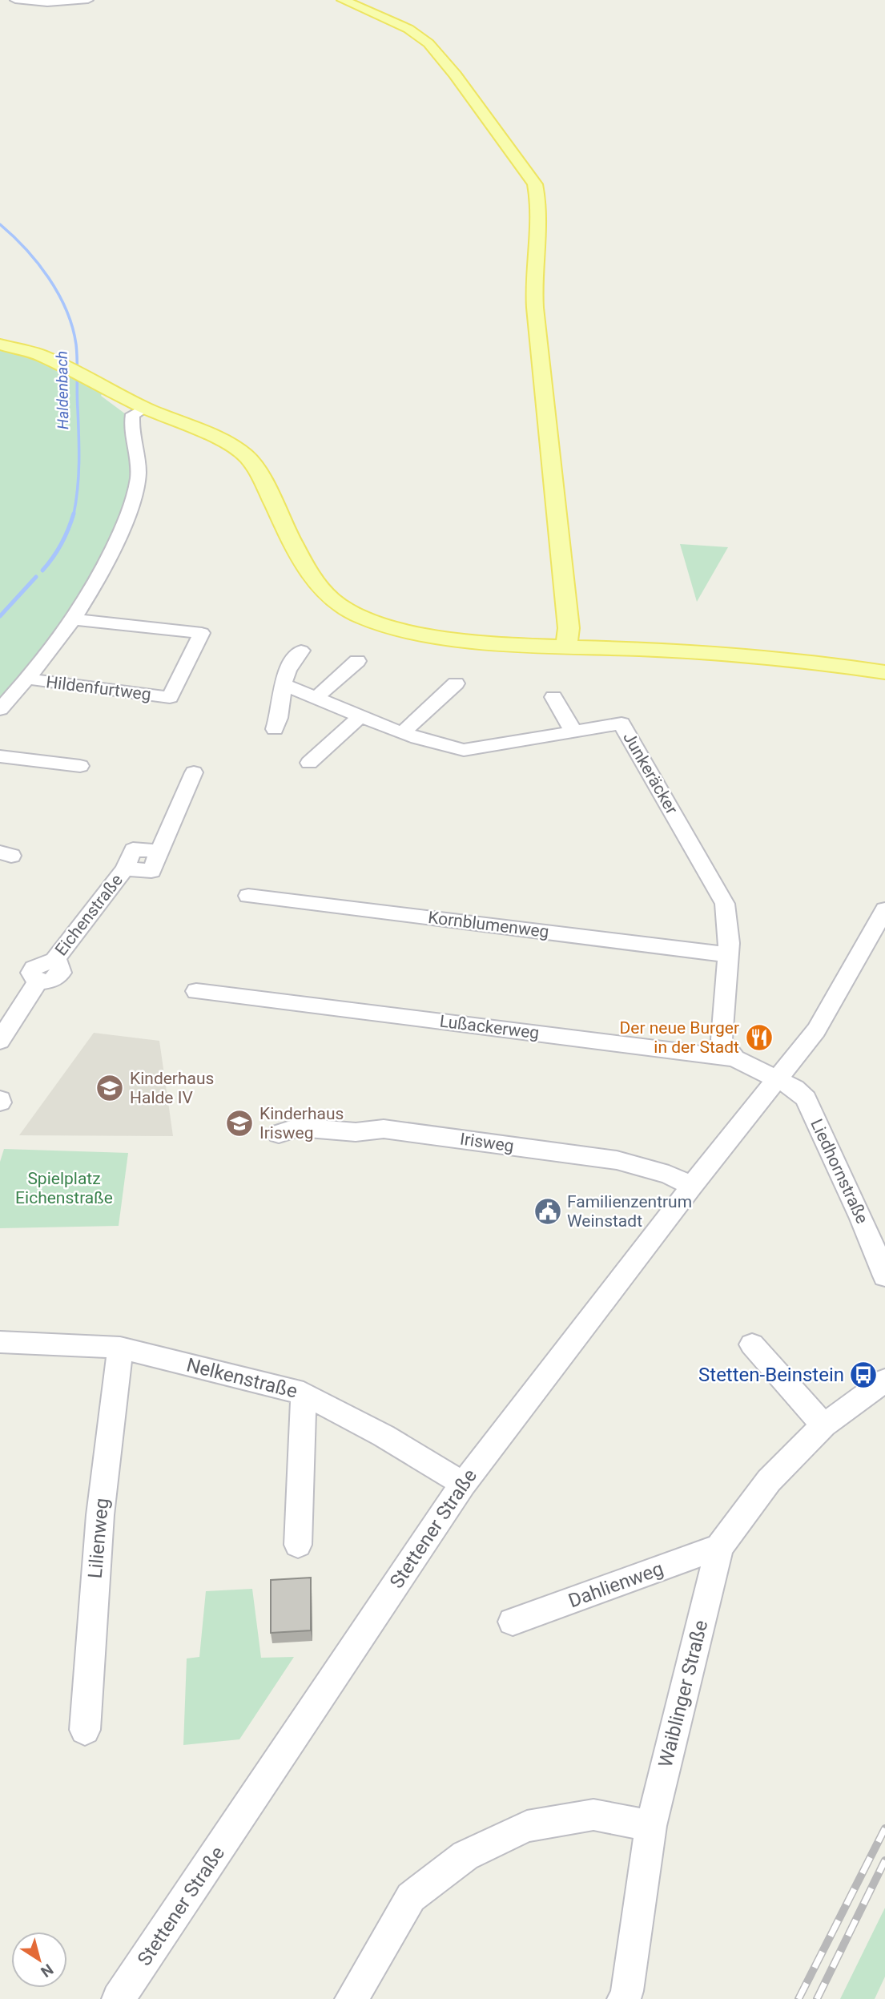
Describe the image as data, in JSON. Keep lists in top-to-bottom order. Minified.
{"streets":{"street":["Hildenfurtweg","Junkeräcker","Eichenstraße","Kornblumenweg","Lußackerweg","Irisweg","Liedhornstraße","Nelkenstraße","Stettener Straße","Lilienweg","Dahlienweg","Waiblinger Straße"]},"crossings":[["Junkeräcker","Kornblumenweg"],["Junkeräcker","Lußackerweg"],["Lußackerweg","Liedhornstraße"],["Lußackerweg","Stettener Straße"],["Irisweg","Stettener Straße"],["Liedhornstraße","Stettener Straße"],["Nelkenstraße","Stettener Straße"],["Nelkenstraße","Lilienweg"],["Dahlienweg","Waiblinger Straße"]],"water":["Haldenbach"],"parks":["Spielplatz Eichenstraße"],"places":{"restaurant":["Der neue Burger in der Stadt"],"school or university":["Kinderhaus Halde IV","Kinderhaus Irisweg"],"public building":["Familienzentrum Weinstadt"],"bus stop":["Stetten-Beinstein"]},"north":"bottom right"}
